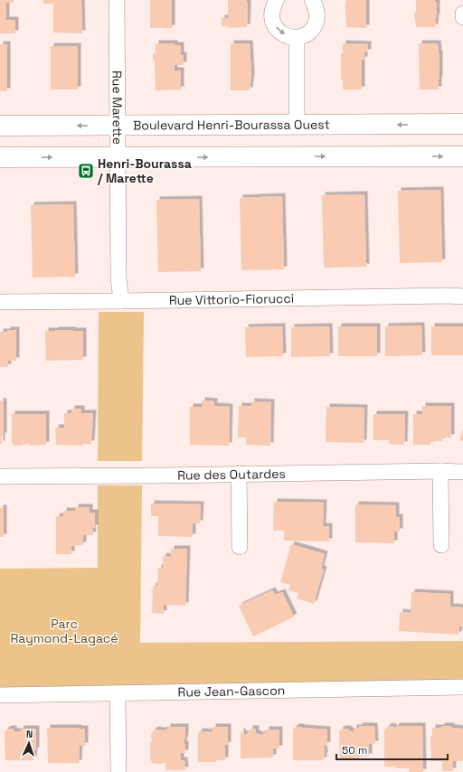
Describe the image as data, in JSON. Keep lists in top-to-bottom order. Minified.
{"streets":{"main road":["Boulevard Henri-Bourassa Ouest"],"street":["Rue Marette","Rue Vittorio-Fiorucci","Rue des Outardes","Rue Jean-Gascon"]},"crossings":[["Rue Marette","Boulevard Henri-Bourassa Ouest"],["Rue Marette","Rue Vittorio-Fiorucci"]],"parks":["Parc Raymond-Lagacé"],"places":{"bus stop":["Henri-Bourassa / Marette"]},"scale_bar":"50 m","north":"top"}
